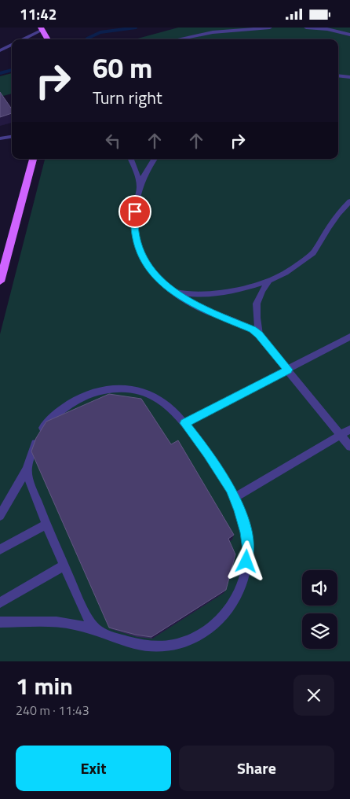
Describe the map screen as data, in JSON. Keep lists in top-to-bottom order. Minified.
{"page":{"status":"11:42","turn":["60 m","Turn right"],"heading":["1 min","240 m · 11:43"],"buttons":["Exit","Share"]}}
